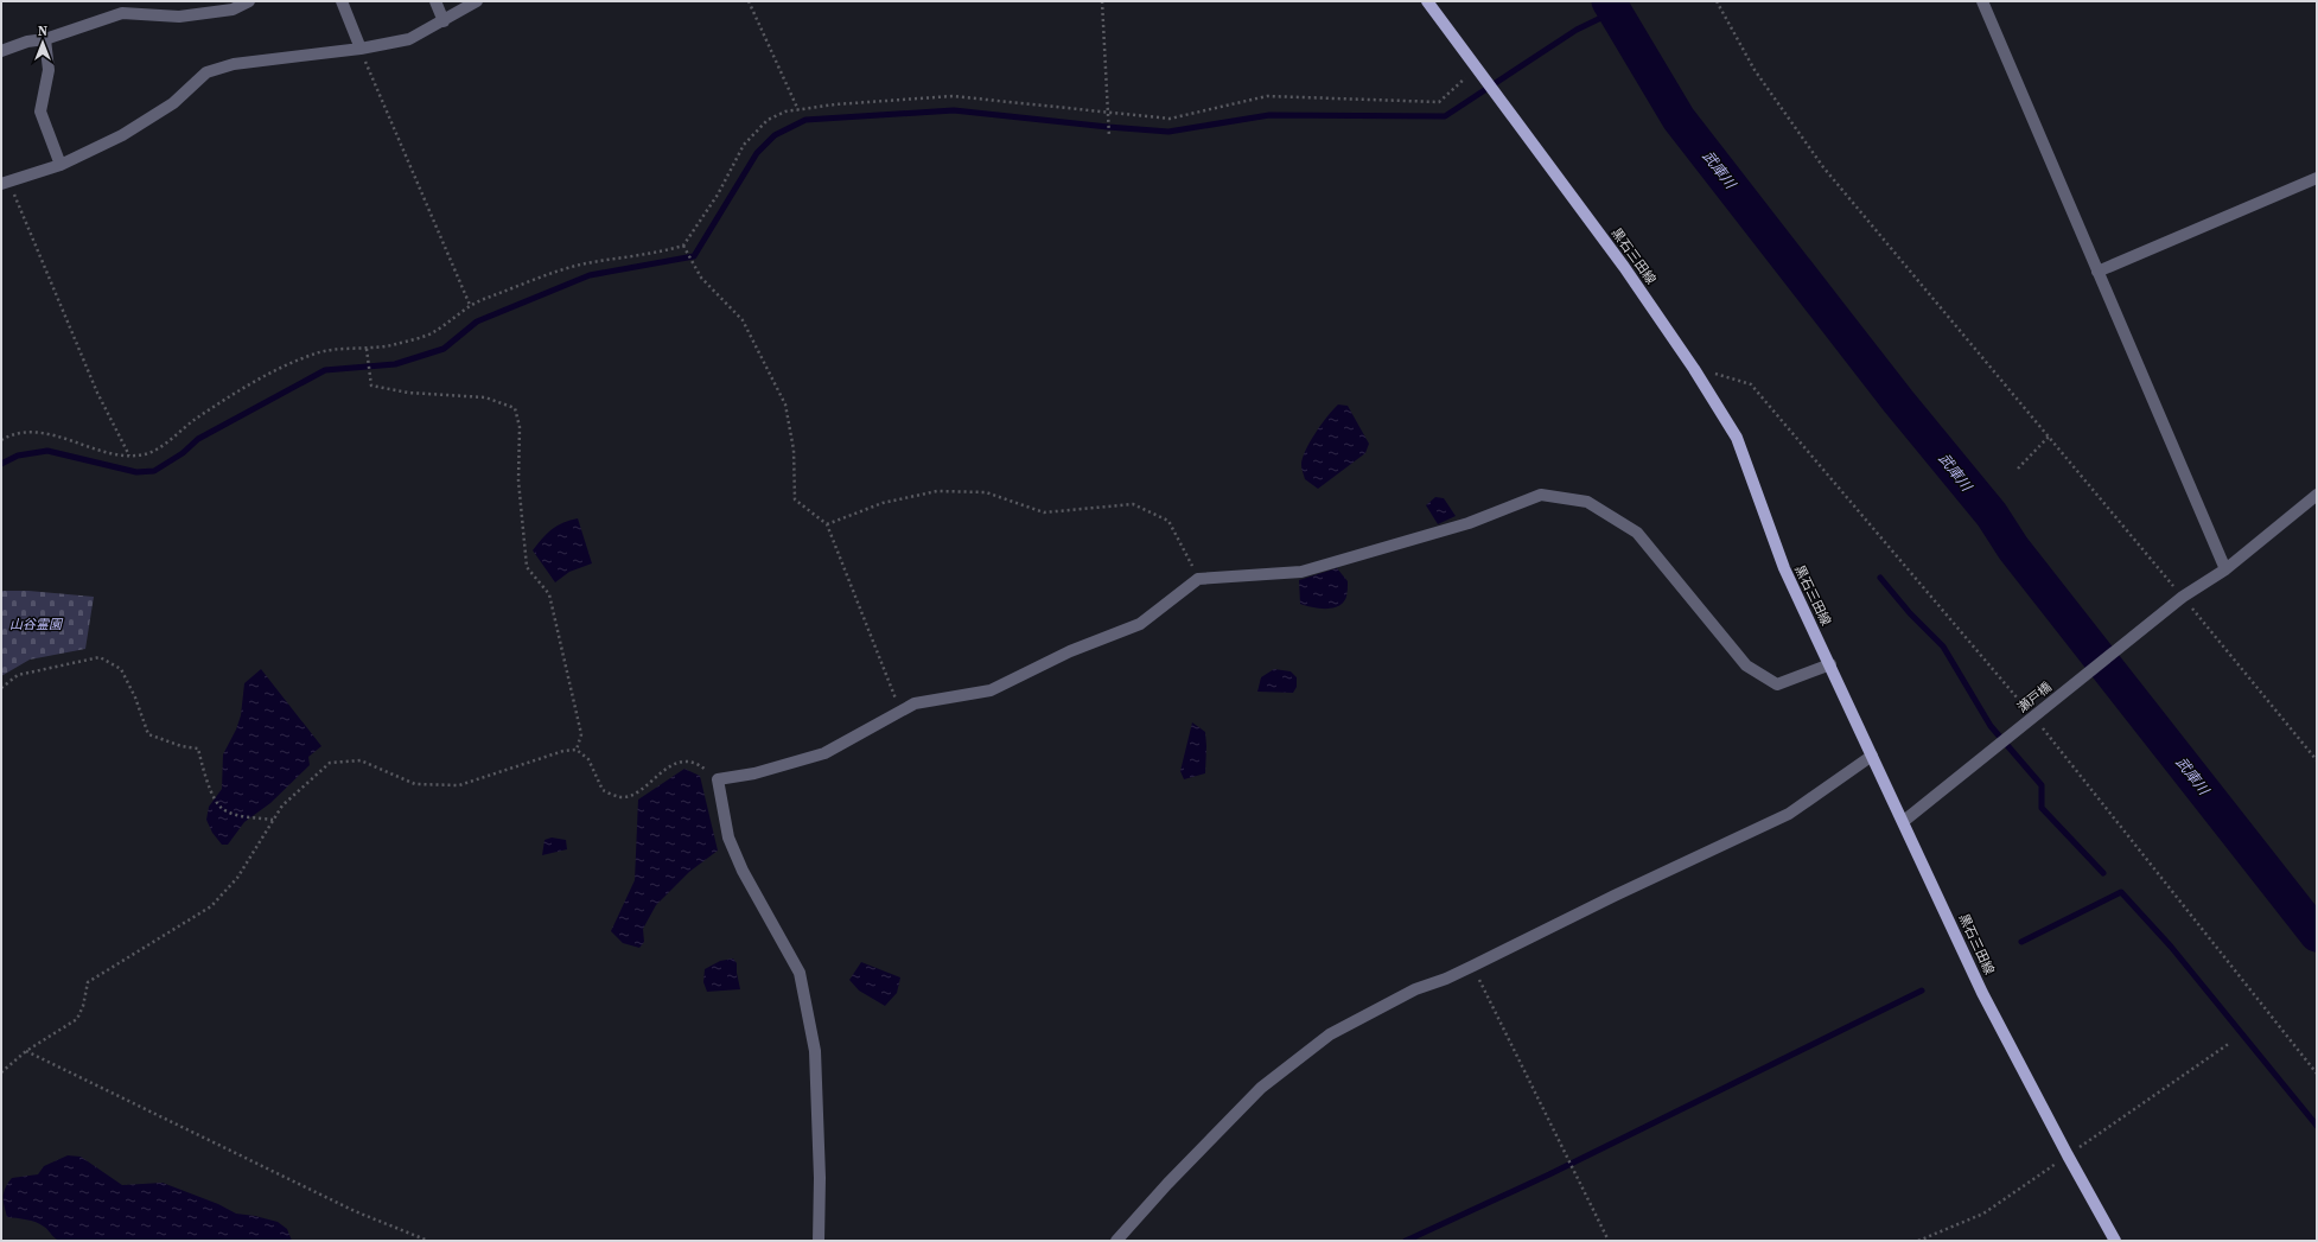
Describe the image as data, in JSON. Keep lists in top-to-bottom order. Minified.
{"streets":{"main road":["黒石三田線"],"street":["瀬戸橋"]},"crossings":[["黒石三田線","瀬戸橋"]],"water":["武庫川"],"parks":["山谷霊園"],"north":"top"}
